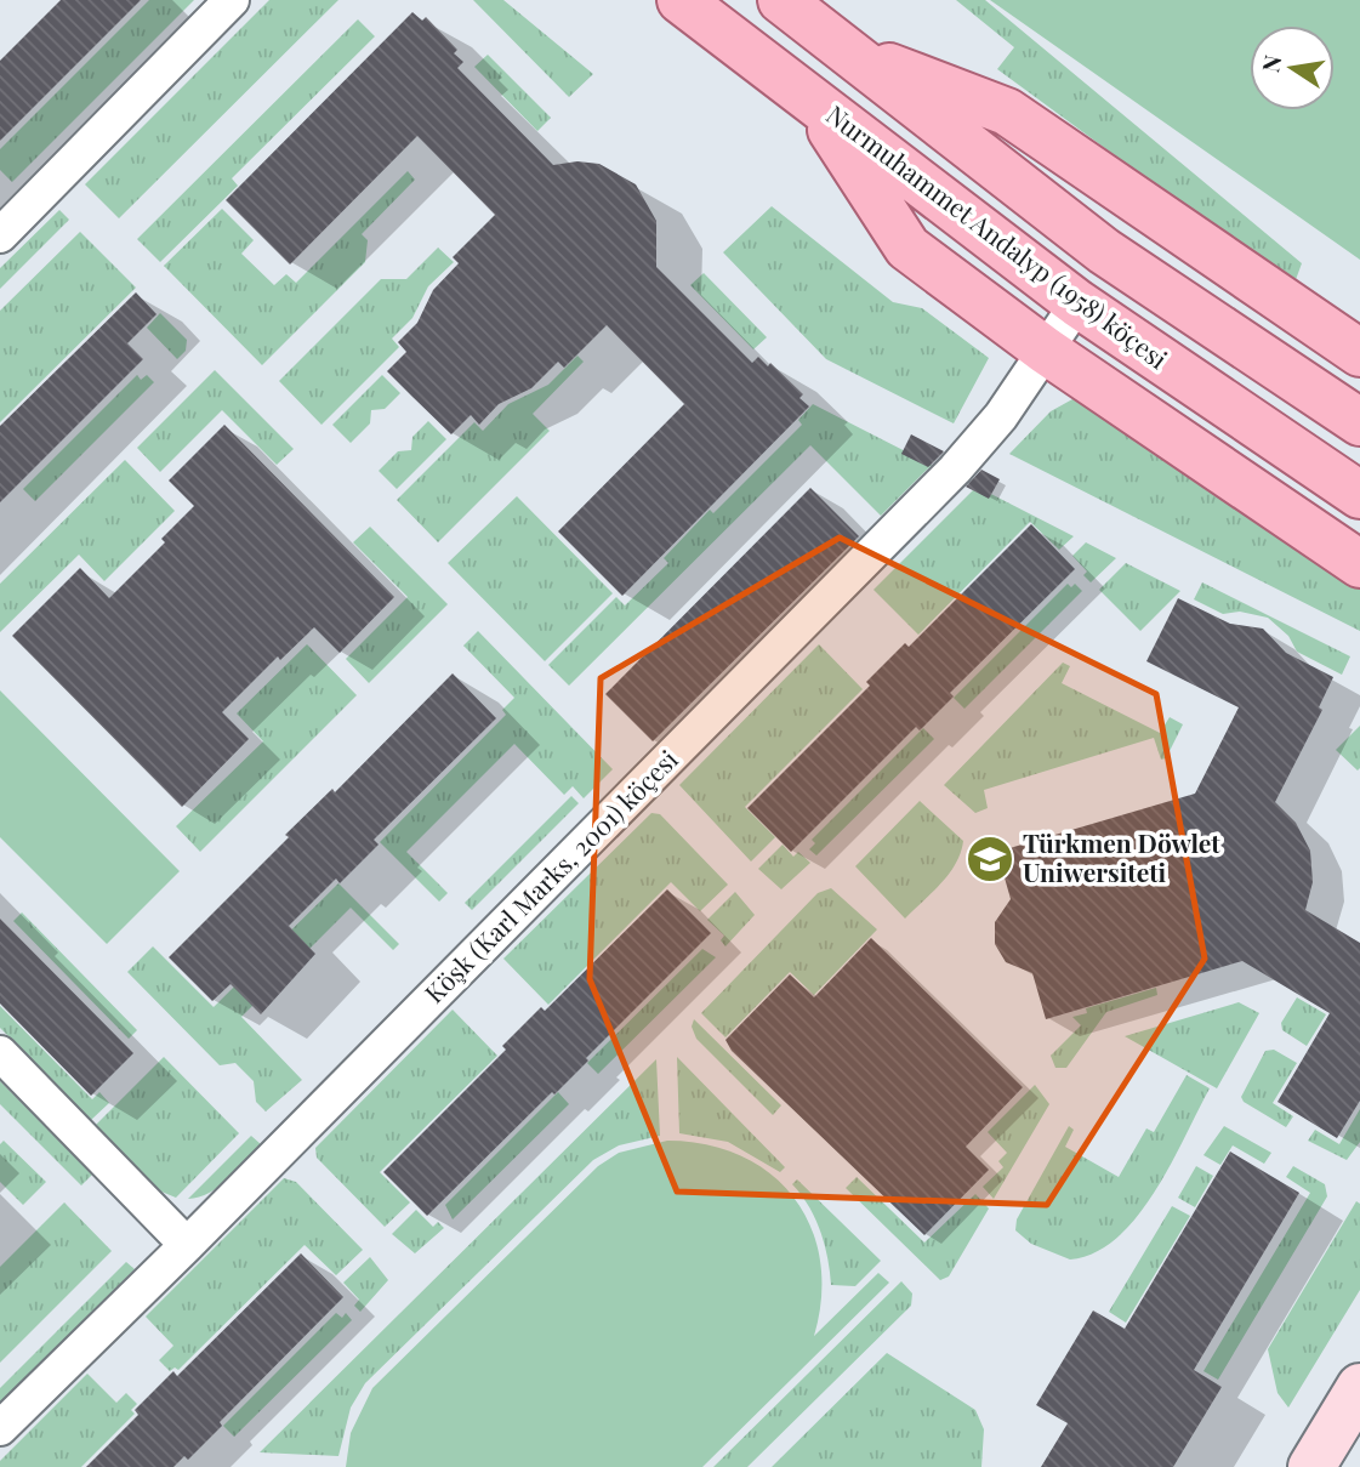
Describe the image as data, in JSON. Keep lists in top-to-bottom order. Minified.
{"streets":{"main road":["Nurmuhammet Andalyp (1958) köçesi"],"street":["Köşk (Karl Marks, 2001) köçesi"]},"crossings":[["Nurmuhammet Andalyp (1958) köçesi","Köşk (Karl Marks, 2001) köçesi"]],"places":{"school or university":["Türkmen Döwlet Uniwersiteti"]},"north":"left"}
